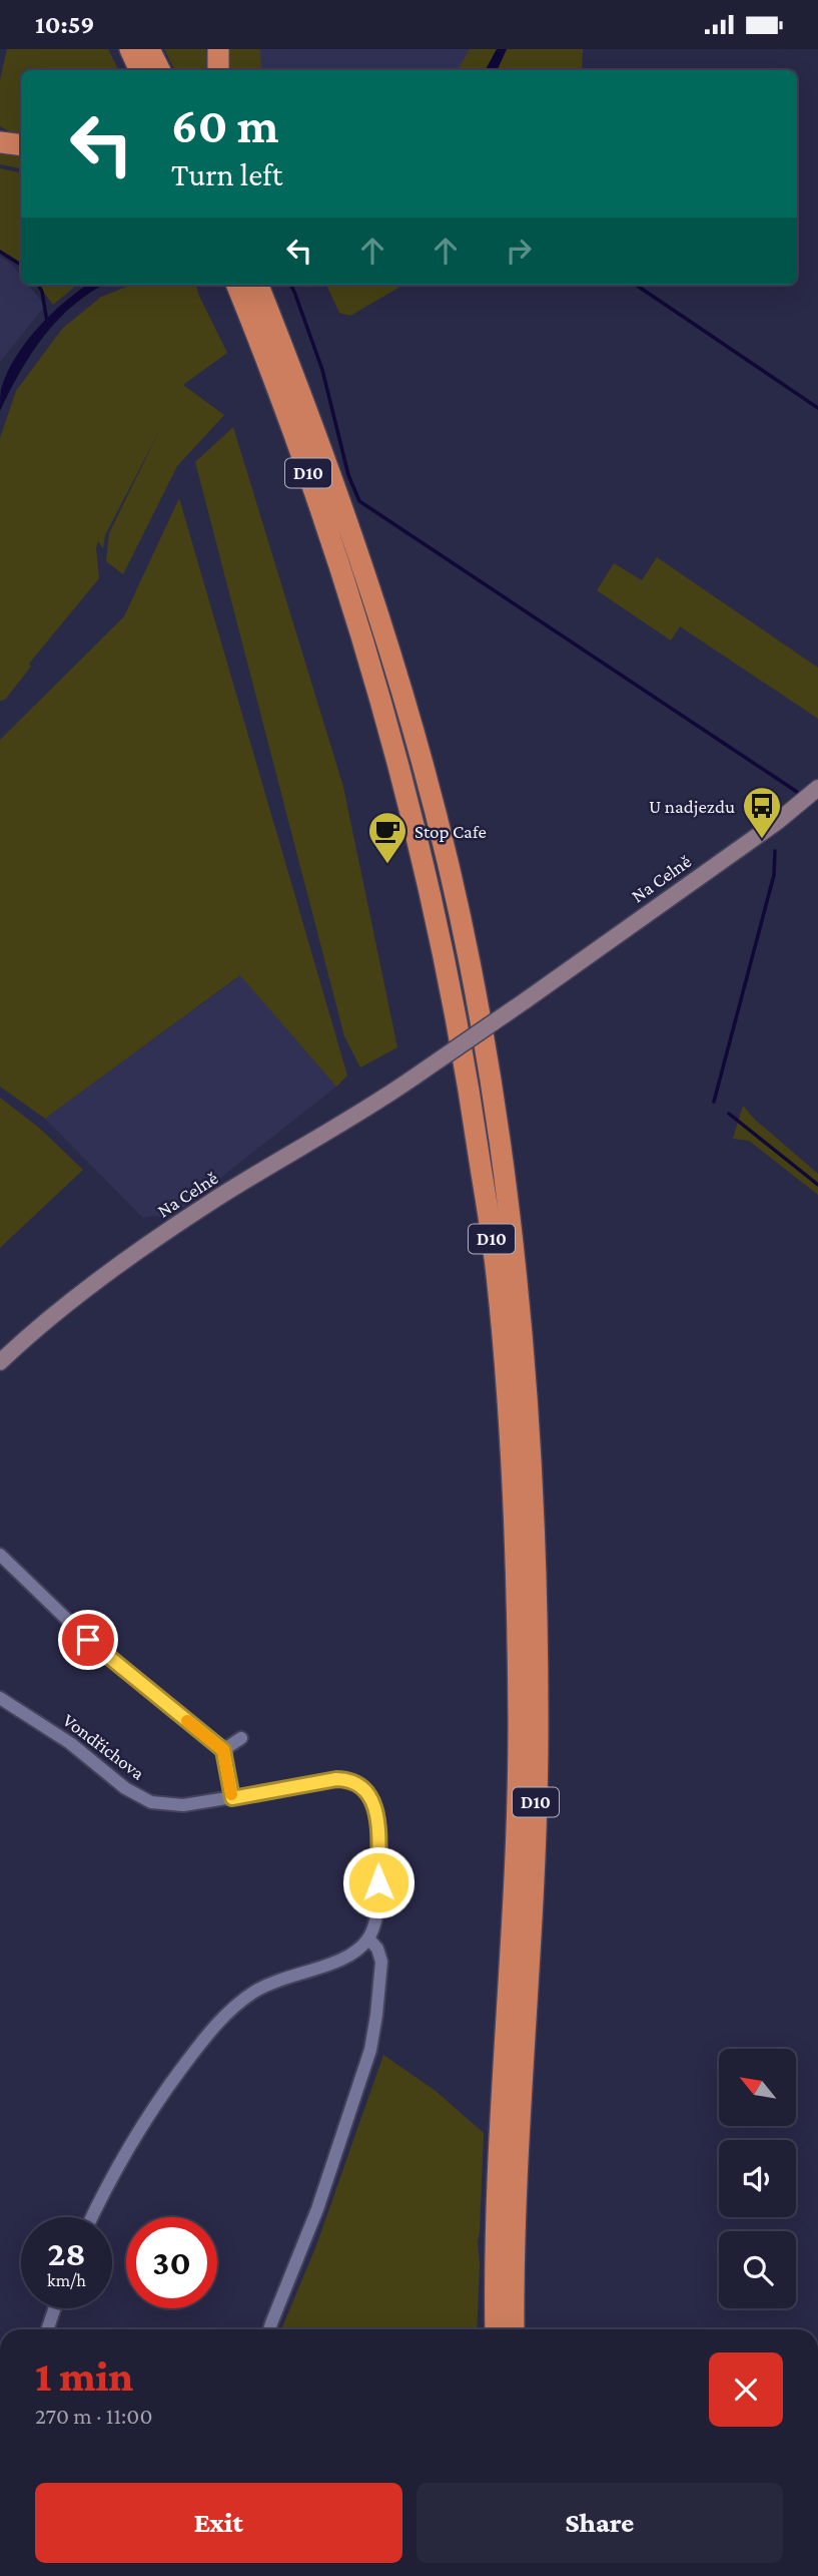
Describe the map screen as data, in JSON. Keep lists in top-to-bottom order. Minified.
{"streets":{"highway":["D10"],"street":["Na Celně","Vondřichova"]},"places":{"bus stop":["U nadjezdu"],"cafe":["Stop Cafe"]},"north":"top left","page":{"status":"10:59","turn":["60 m","Turn left"],"speed":"28 km/h","limit":"30","heading":["1 min","270 m · 11:00"],"buttons":["Exit","Share"]}}
